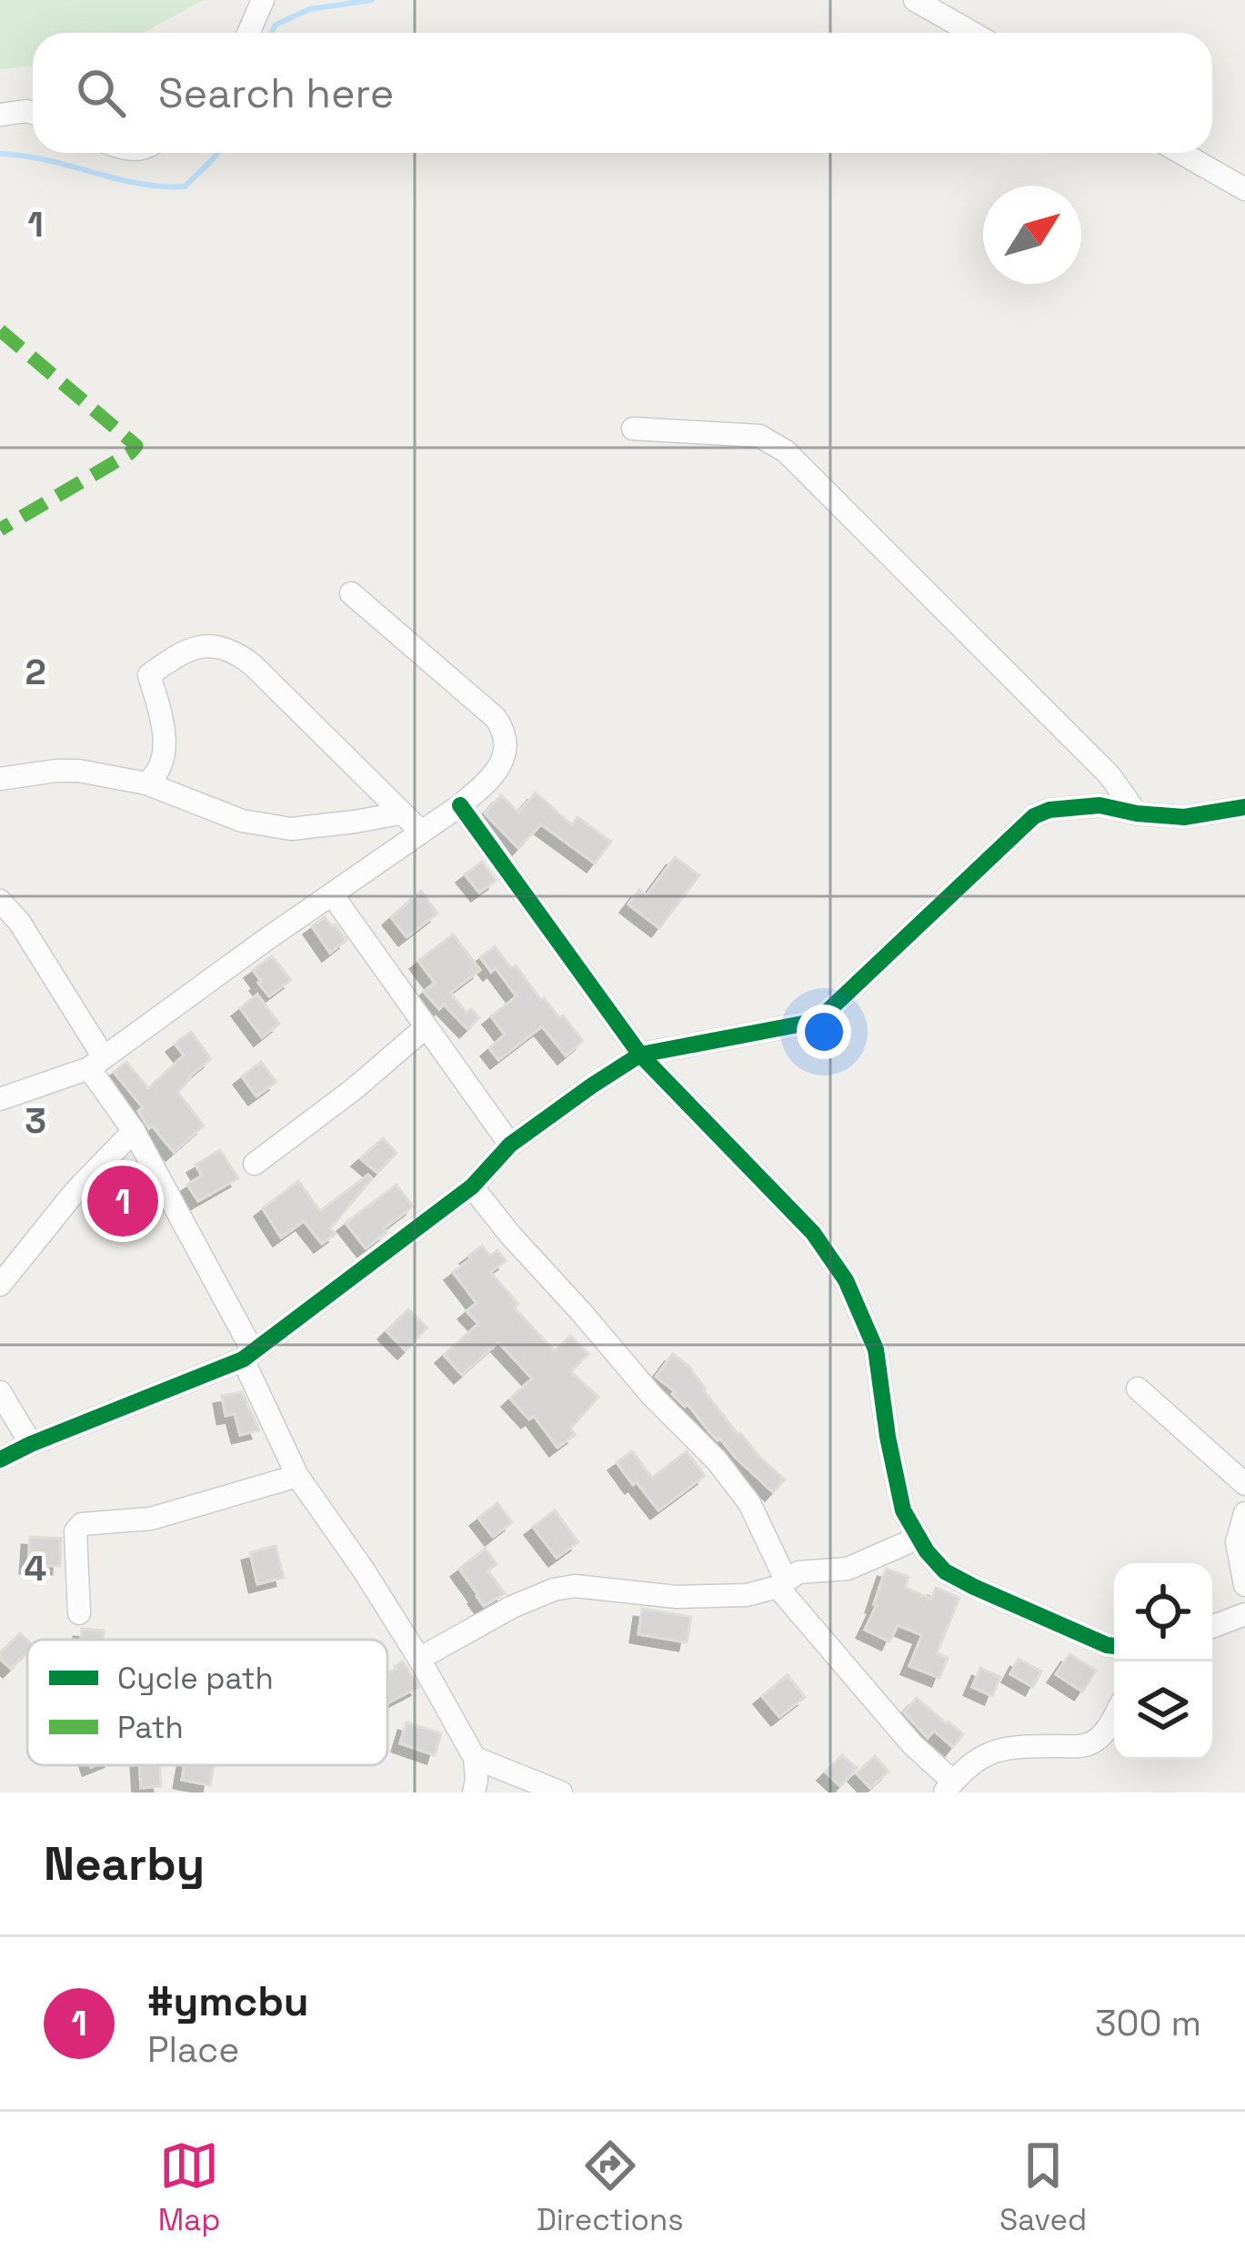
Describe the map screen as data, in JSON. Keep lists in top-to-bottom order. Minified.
{"legend":["Cycle path","Path"],"north":"top right","page":{"search":"Search here","pins":"1","heading":"Nearby","list":[{"mark":"1","name":"#ymcbu","note":"Place","value":"300 m"}],"nav":["Map","Directions","Saved"]},"grid":{"rows":["1","2","3","4"]}}
